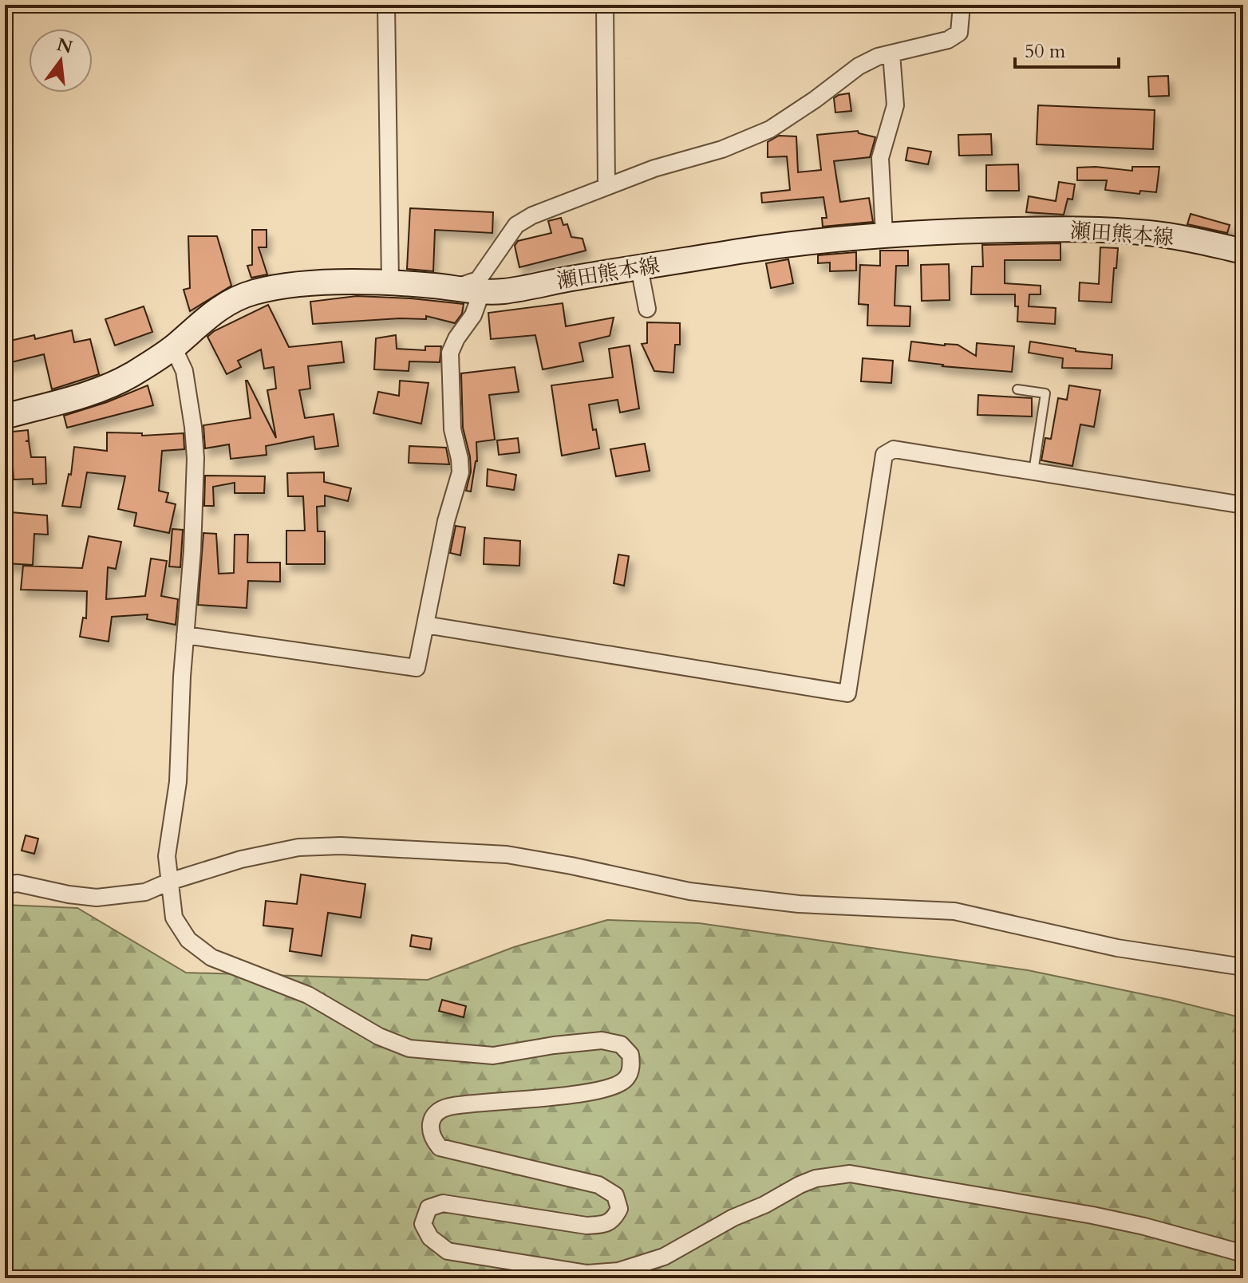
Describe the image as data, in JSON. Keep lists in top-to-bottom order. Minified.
{"streets":{"main road":["瀬田熊本線"]},"scale_bar":"50 m","north":"top"}
